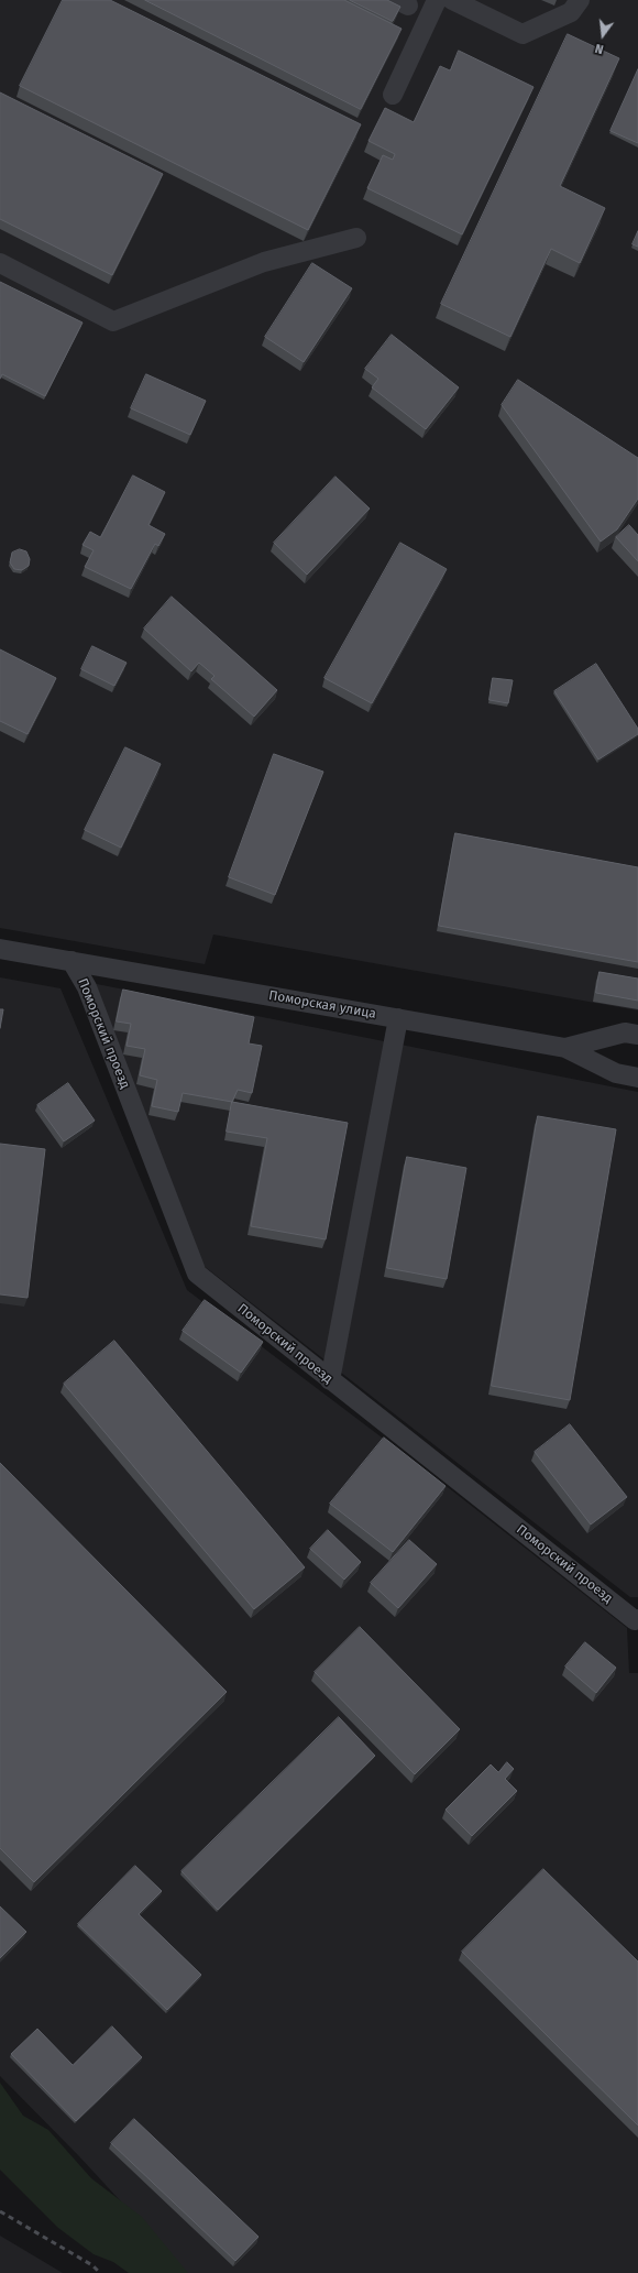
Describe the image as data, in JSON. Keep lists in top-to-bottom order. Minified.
{"streets":{"street":["Поморская улица","Поморский проезд"]},"crossings":[["Поморская улица","Поморский проезд"]],"north":"bottom"}
